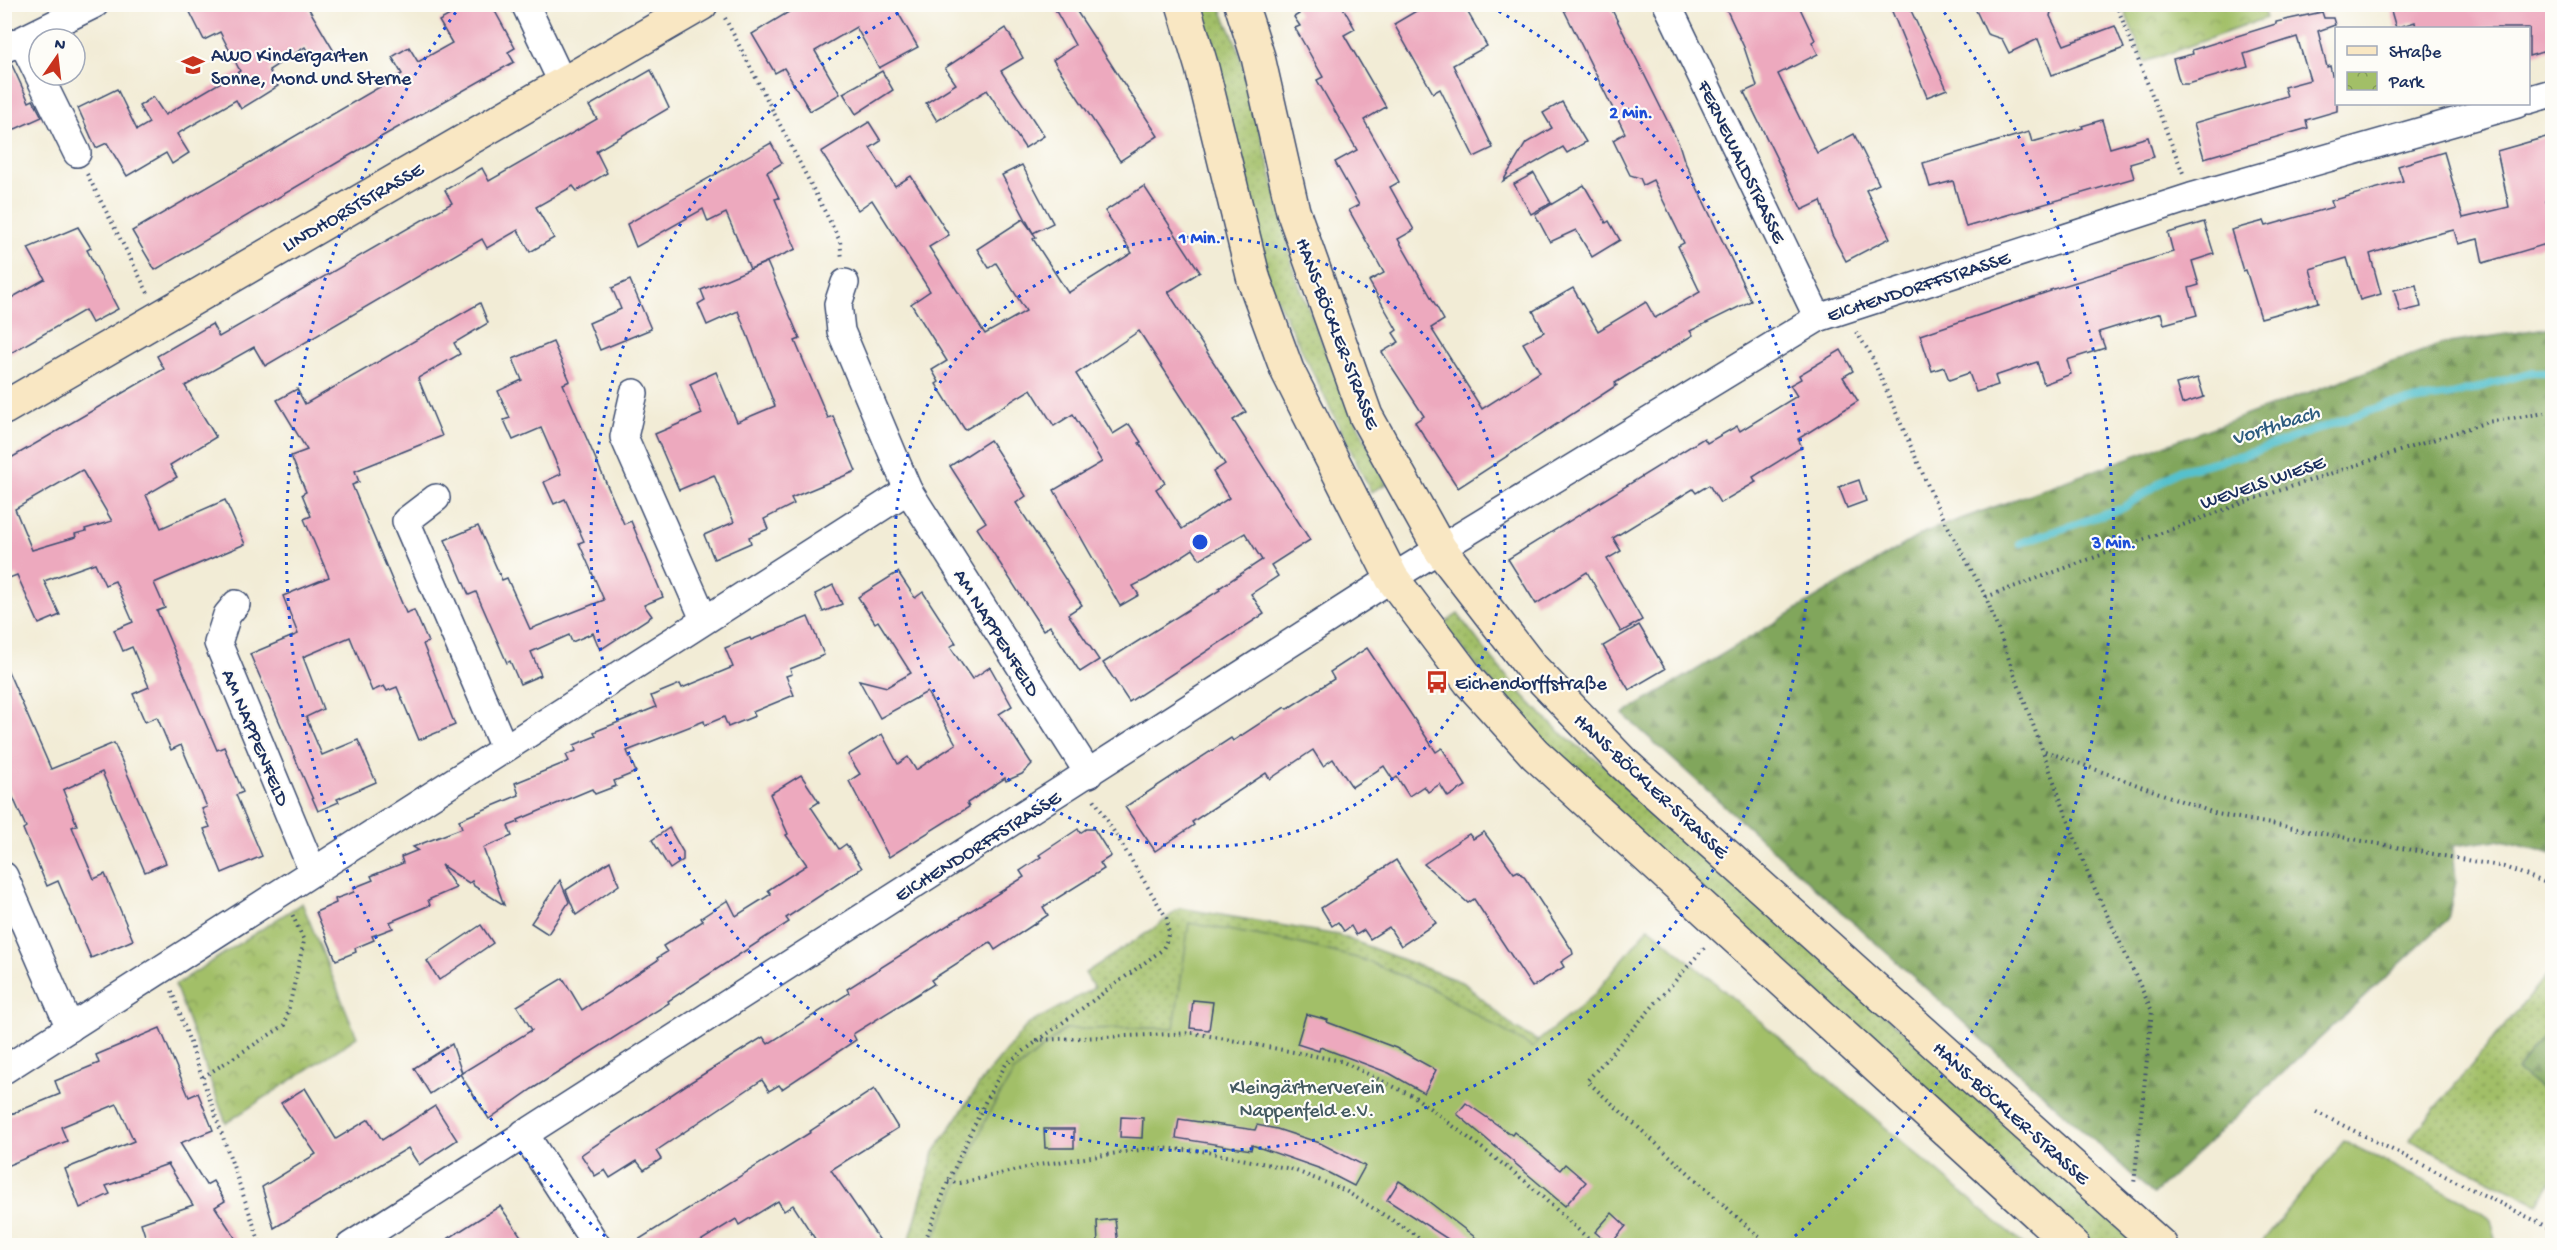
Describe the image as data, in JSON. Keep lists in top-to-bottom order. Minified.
{"streets":{"main road":["LINDHORSTSTRASSE","HANS-BÖCKLER-STRASSE"],"street":["FERNEWALDSTRASSE","EICHENDORFFSTRASSE","AM NAPPENFELD"],"path":["WEVELS WIESE"]},"crossings":[["FERNEWALDSTRASSE","EICHENDORFFSTRASSE"],["EICHENDORFFSTRASSE","HANS-BÖCKLER-STRASSE"],["EICHENDORFFSTRASSE","AM NAPPENFELD"]],"water":["Vorthbach"],"parks":["Kleingärtnerverein Nappenfeld e.V."],"places":{"school or university":["AWO Kindergarten Sonne, Mond und Sterne"],"bus stop":["Eichendorffstraße"]},"legend":["Straße","Park"],"north":"top","rings":["2 Min.","1 Min.","3 Min."]}
